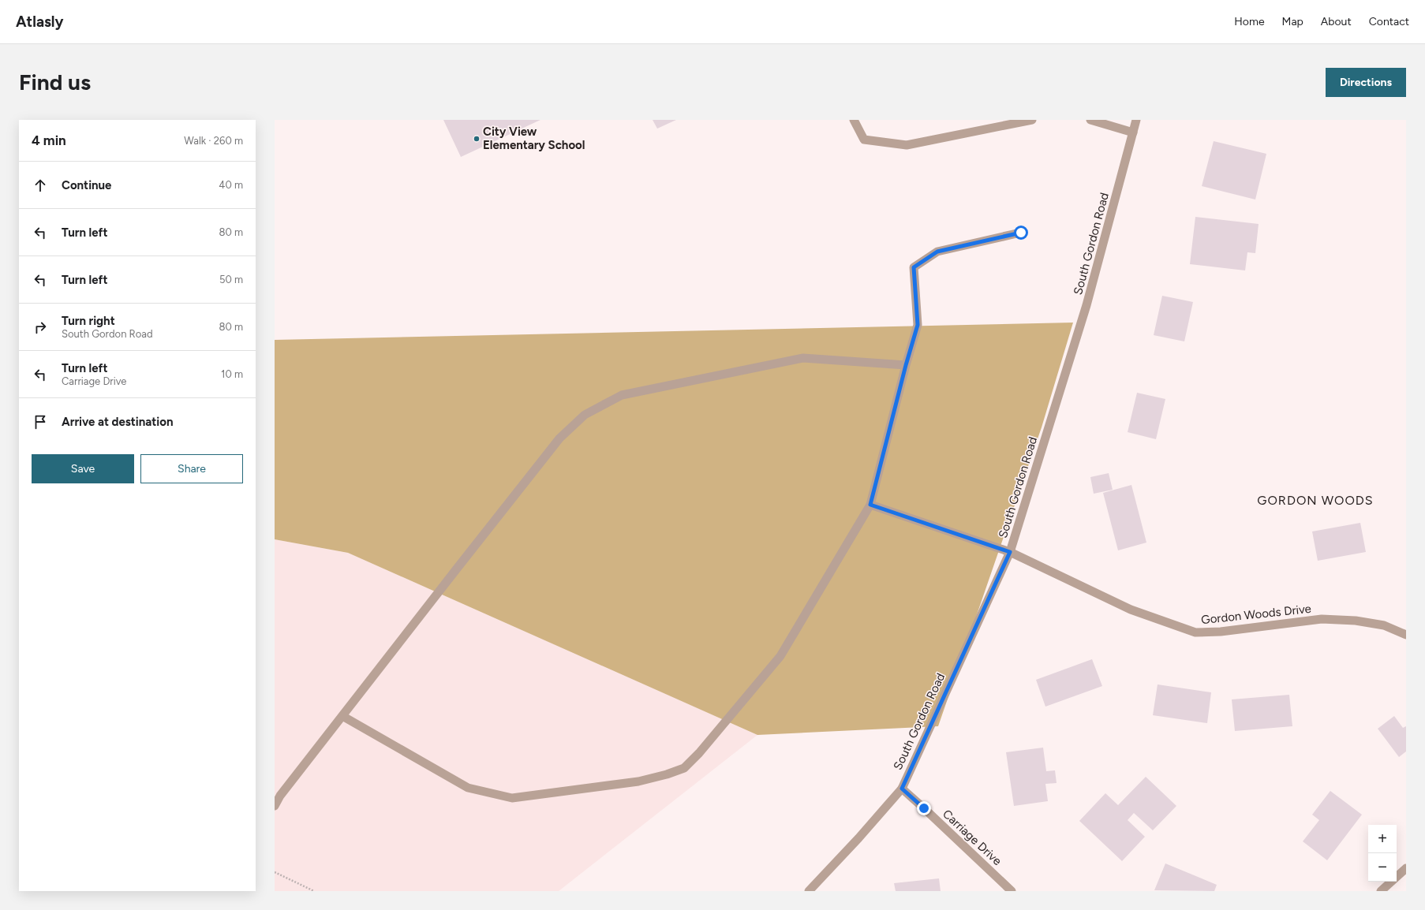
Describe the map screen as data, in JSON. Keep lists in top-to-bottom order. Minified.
{"streets":{"street":["South Gordon Road","Gordon Woods Drive","Carriage Drive"]},"crossings":[["South Gordon Road","Gordon Woods Drive"],["South Gordon Road","Carriage Drive"]],"districts":["GORDON WOODS"],"places":["City View Elementary School"],"page":{"header":"Atlasly","nav":["Home","Map","About","Contact"],"buttons":["Directions",["Save","Share"]],"title":"Find us","heading":["4 min","Walk · 260 m"],"list":[["Continue","40 m"],["Turn left","80 m"],["Turn left","50 m"],["Turn right","South Gordon Road","80 m"],["Turn left","Carriage Drive","10 m"],"Arrive at destination"],"map_buttons":["+","−"]}}
